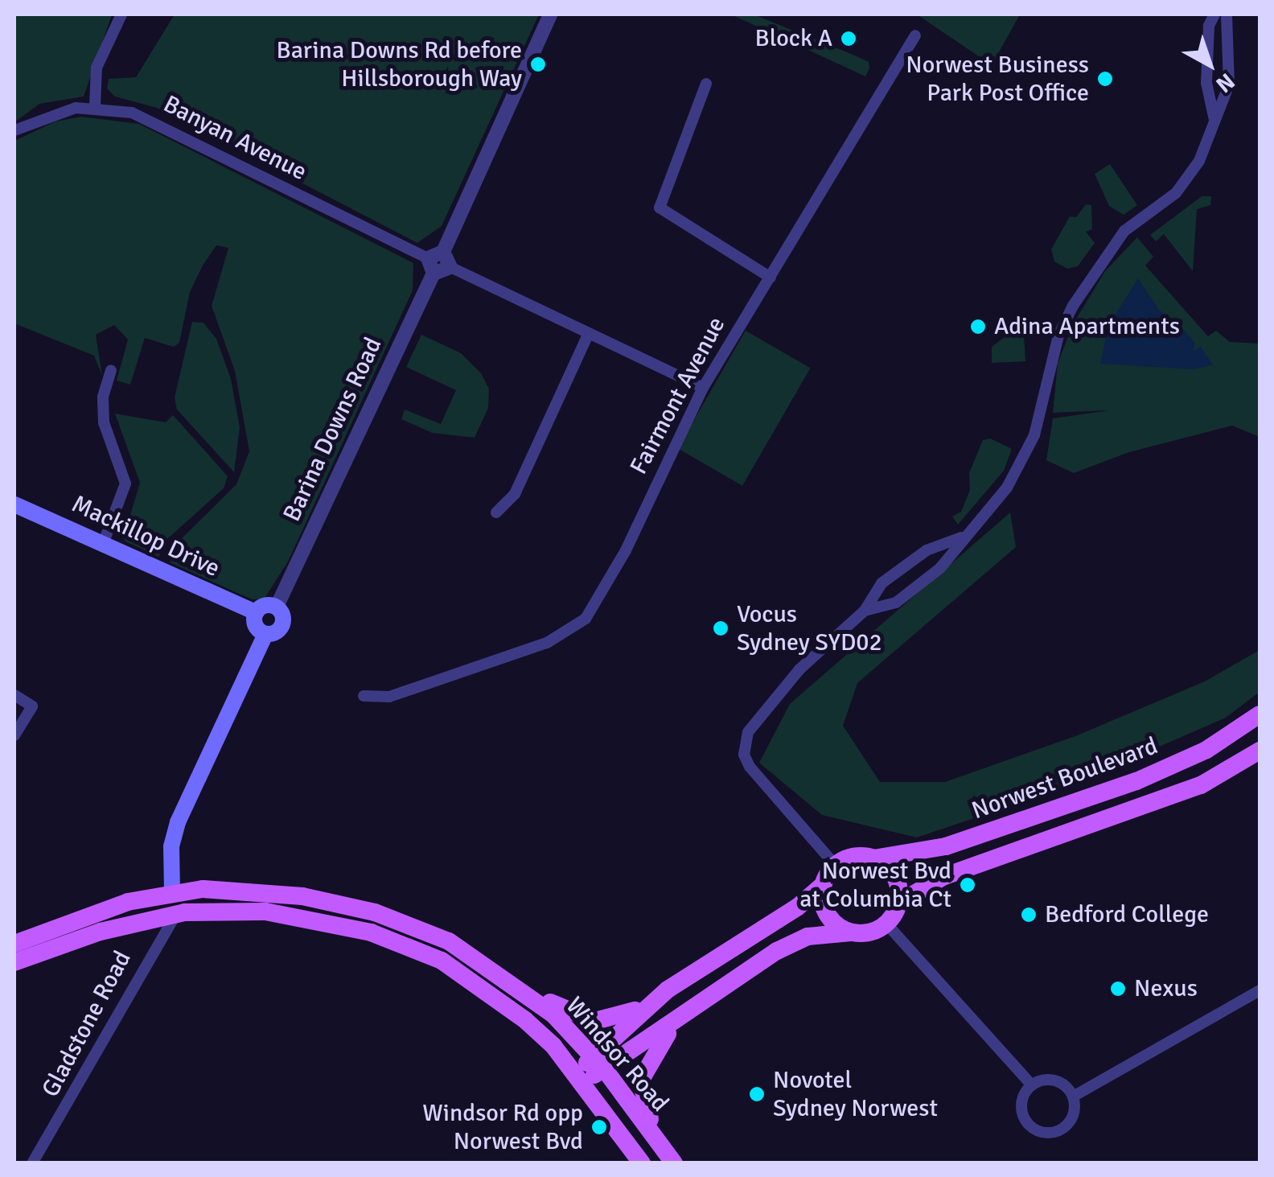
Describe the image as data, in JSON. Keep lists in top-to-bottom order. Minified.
{"streets":{"main road":["Mackillop Drive","Norwest Boulevard","Windsor Road"],"street":["Banyan Avenue","Fairmont Avenue","Barina Downs Road","Gladstone Road"]},"crossings":[["Barina Downs Road","Mackillop Drive"],["Gladstone Road","Windsor Road"]],"places":["Block A","Barina Downs Rd before Hillsborough Way","Norwest Business Park Post Office","Adina Apartments","Vocus Sydney SYD02","Norwest Bvd at Columbia Ct","Bedford College","Nexus","Novotel Sydney Norwest","Windsor Rd opp Norwest Bvd"],"north":"bottom right"}
